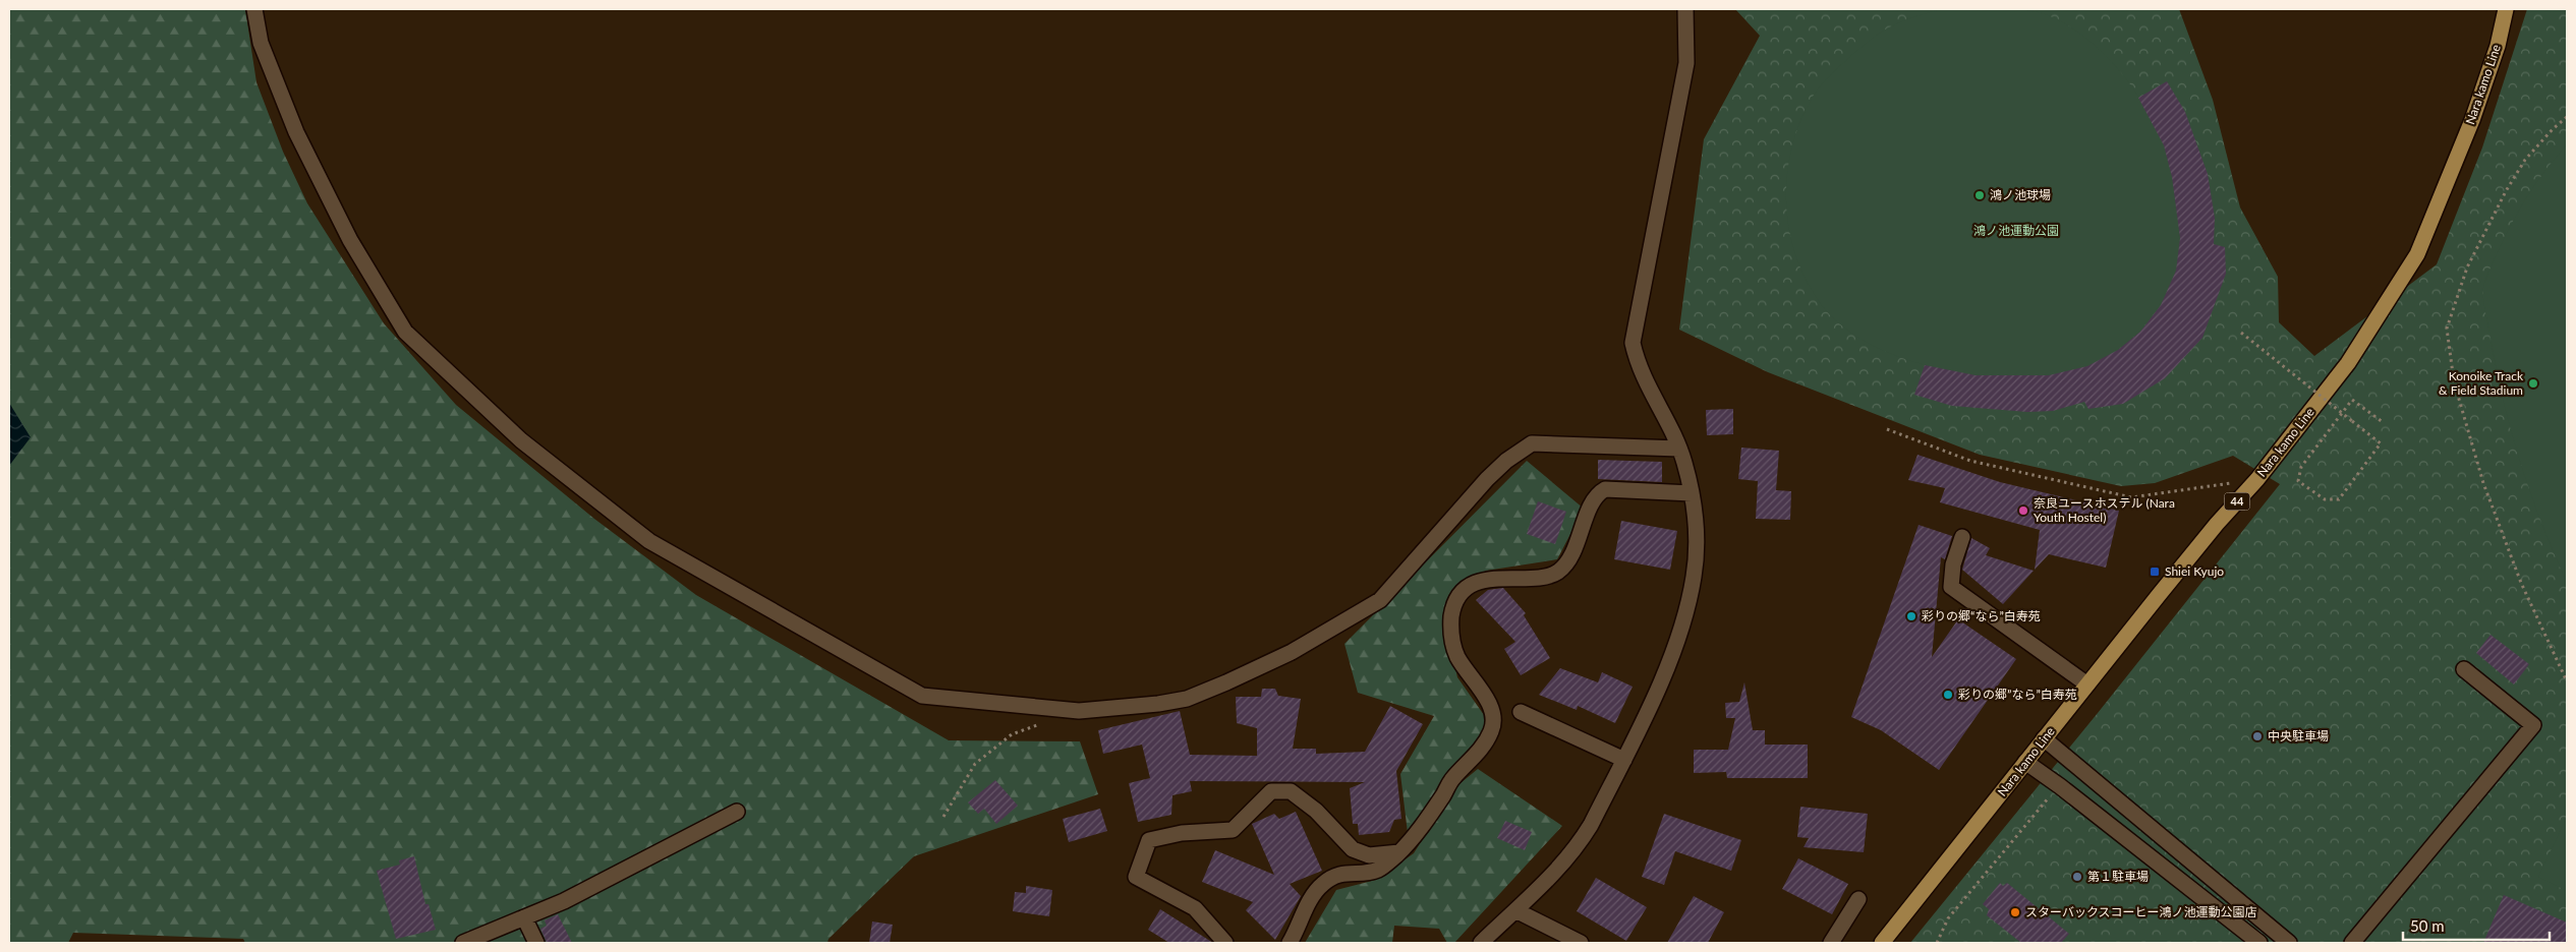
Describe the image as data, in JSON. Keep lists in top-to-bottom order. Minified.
{"streets":{"main road":["Nara kamo Line","44"]},"parks":["鴻ノ池運動公園"],"places":{"other":["鴻ノ池球場","Konoike Track & Field Stadium","奈良ユースホステル (Nara Youth Hostel)","彩りの郷“なら”白寿苑","彩りの郷”なら”白寿苑","中央駐車場","第１駐車場","スターバックスコーヒー鴻ノ池運動公園店"],"transit":["Shiei Kyujo"]},"scale_bar":"50 m"}
